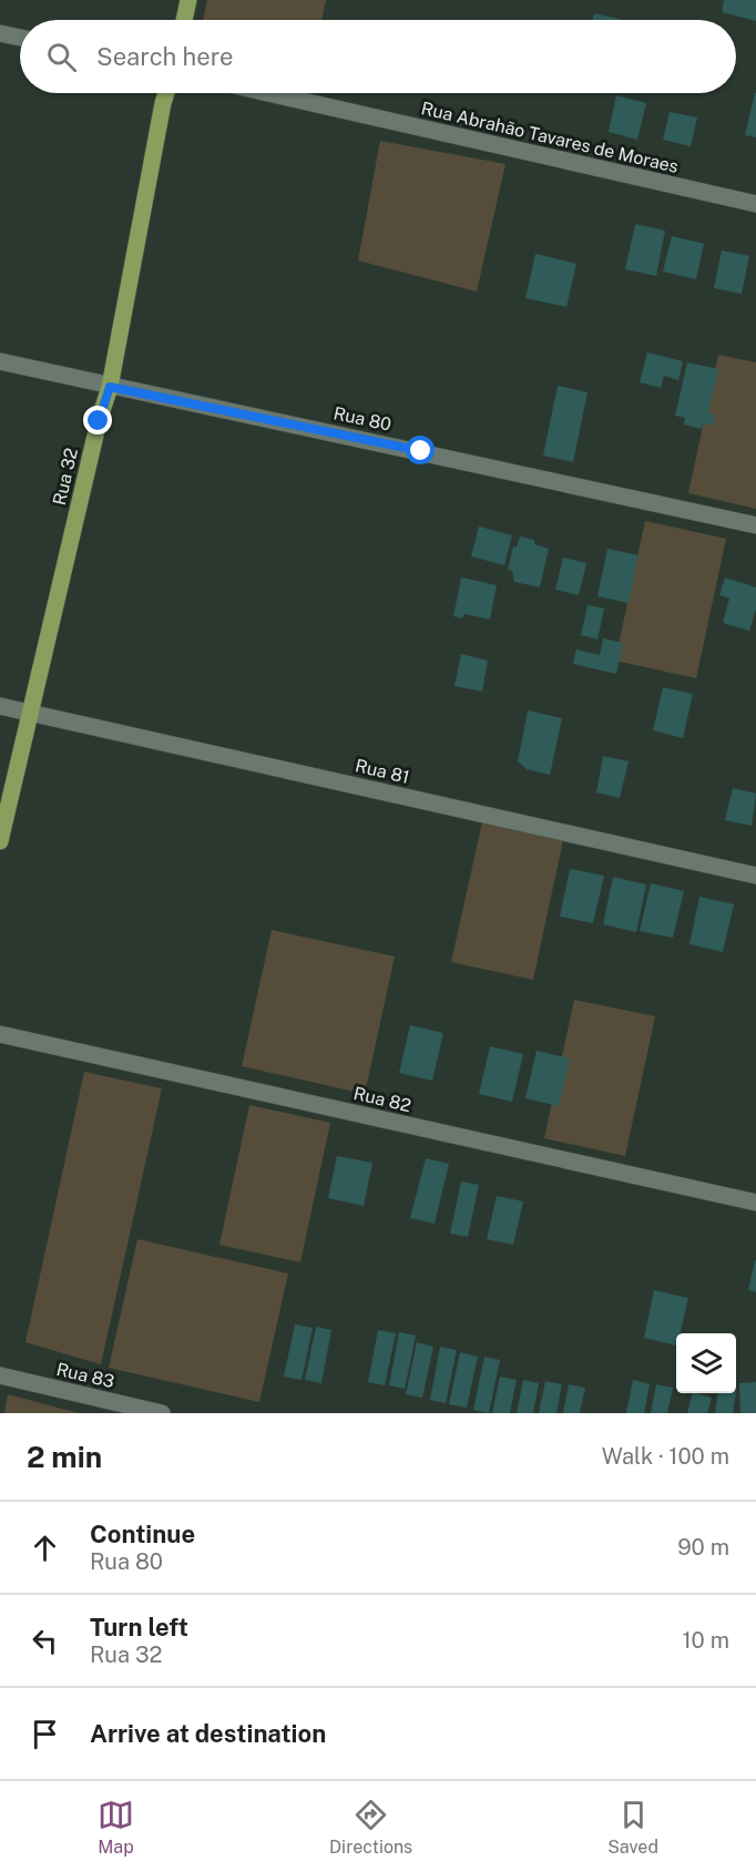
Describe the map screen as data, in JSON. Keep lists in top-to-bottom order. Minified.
{"streets":{"main road":["Rua 32"],"street":["Rua Abrahão Tavares de Moraes","Rua 80","Rua 81","Rua 82","Rua 83"]},"crossings":[["Rua 80","Rua 32"],["Rua 32","Rua 81"]],"page":{"search":"Search here","heading":["2 min","Walk · 100 m"],"list":[["Continue","Rua 80","90 m"],["Turn left","Rua 32","10 m"],"Arrive at destination"],"nav":["Map","Directions","Saved"]}}
